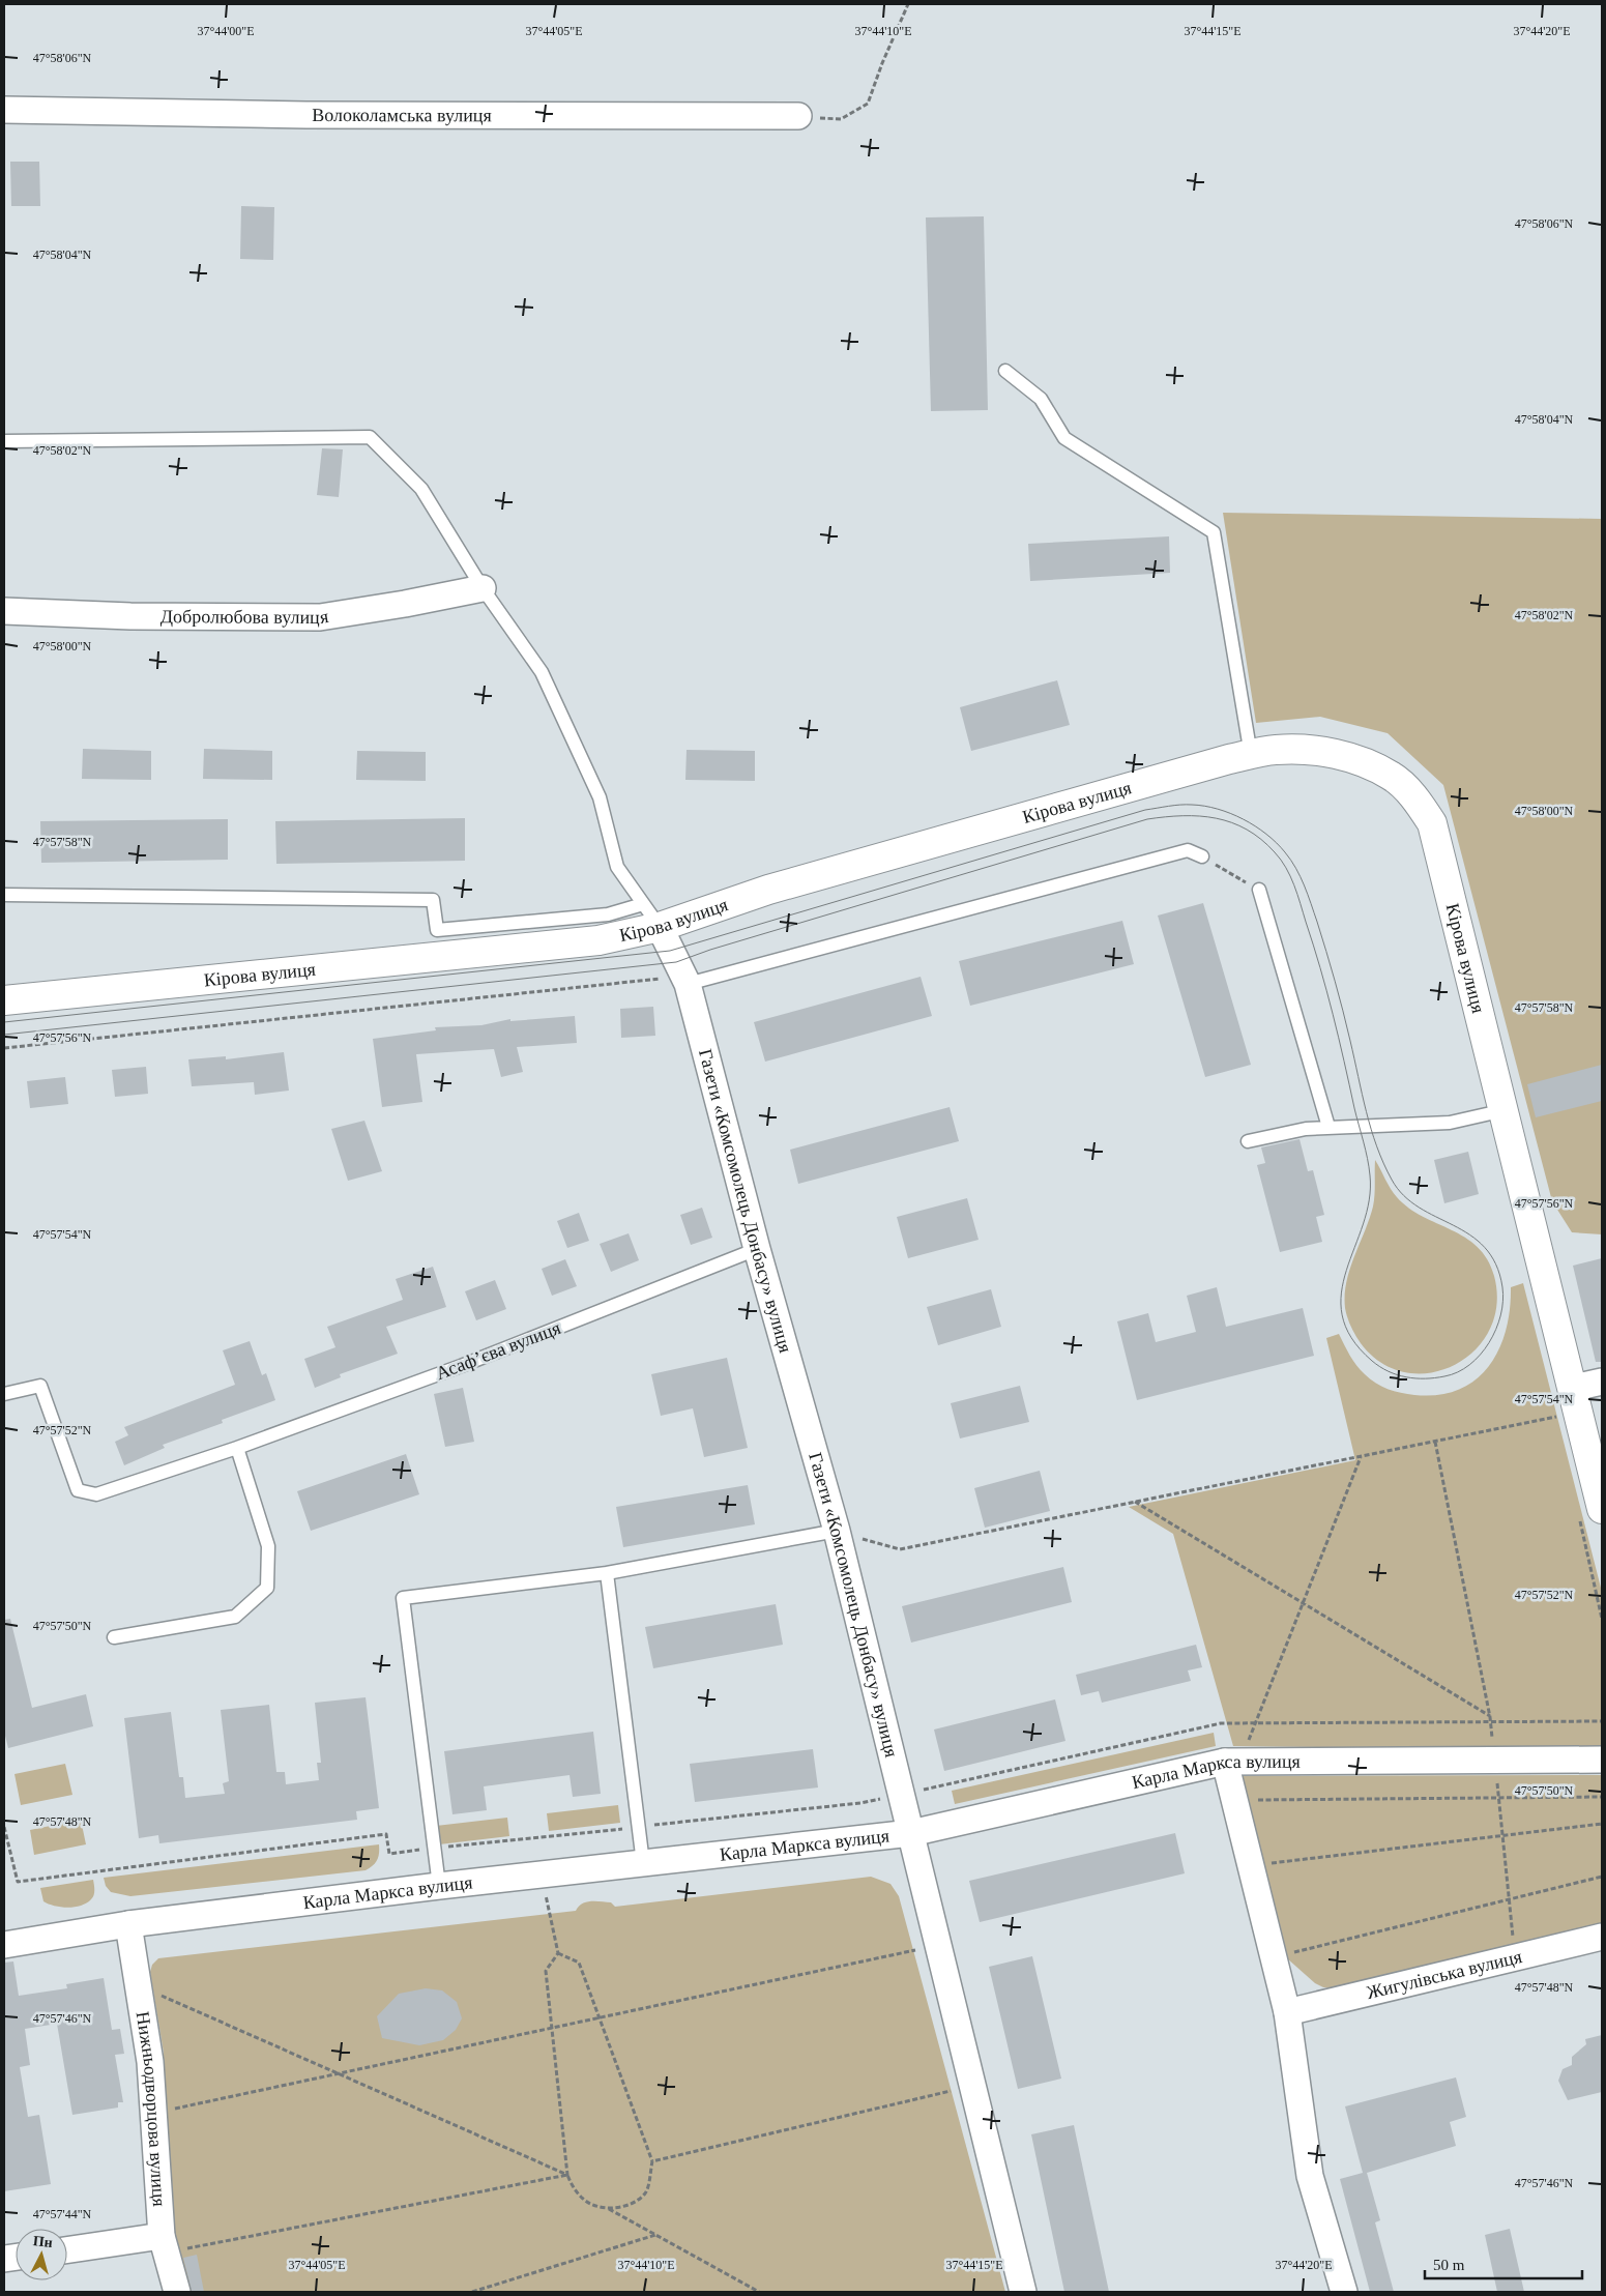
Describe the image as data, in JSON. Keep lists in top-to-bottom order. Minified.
{"streets":{"main road":["Кірова вулиця"],"street":["Волоколамська вулиця","Добролюбова вулиця","Газети «Комсомолець Донбасу» вулиця","Карла Маркса вулиця","Жигулівська вулиця","Нижньодворцова вулиця"],"lane":["Асаф’єва вулиця"]},"crossings":[["Кірова вулиця","Газети «Комсомолець Донбасу» вулиця"],["Газети «Комсомолець Донбасу» вулиця","Асаф’єва вулиця"],["Газети «Комсомолець Донбасу» вулиця","Карла Маркса вулиця"],["Карла Маркса вулиця","Нижньодворцова вулиця"]],"scale_bar":"50 m","north":"top","coordinates":["37°44'00\"E","37°44'05\"E","37°44'10\"E","37°44'15\"E","37°44'20\"E","47°58'06\"N","47°58'04\"N","47°58'02\"N","47°58'00\"N","47°57'58\"N","47°57'56\"N","47°57'54\"N","47°57'52\"N","47°57'50\"N","47°57'48\"N","47°57'46\"N","47°57'44\"N"]}
